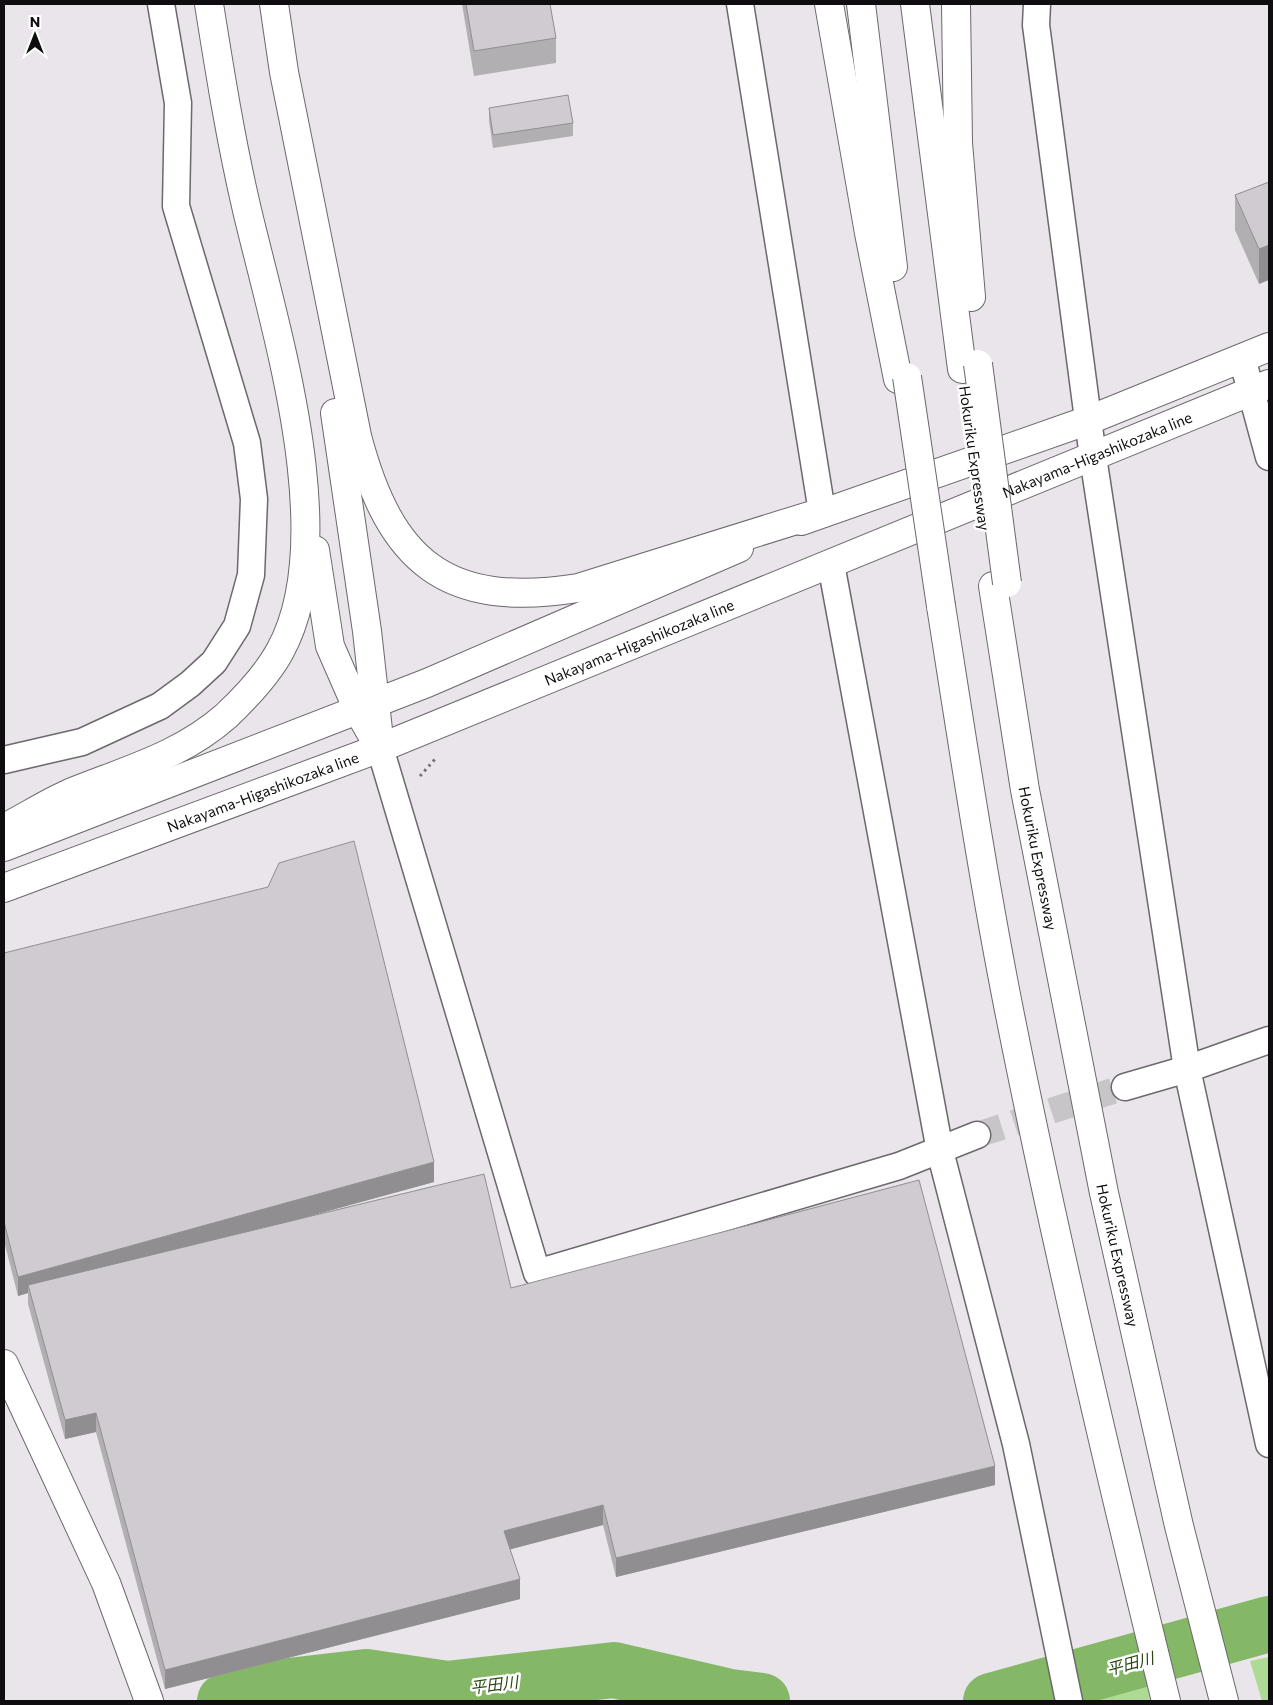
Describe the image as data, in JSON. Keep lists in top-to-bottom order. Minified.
{"streets":{"main road":["Nakayama-Higashikozaka line","Hokuriku Expressway"]},"water":["平田川"],"north":"top"}
